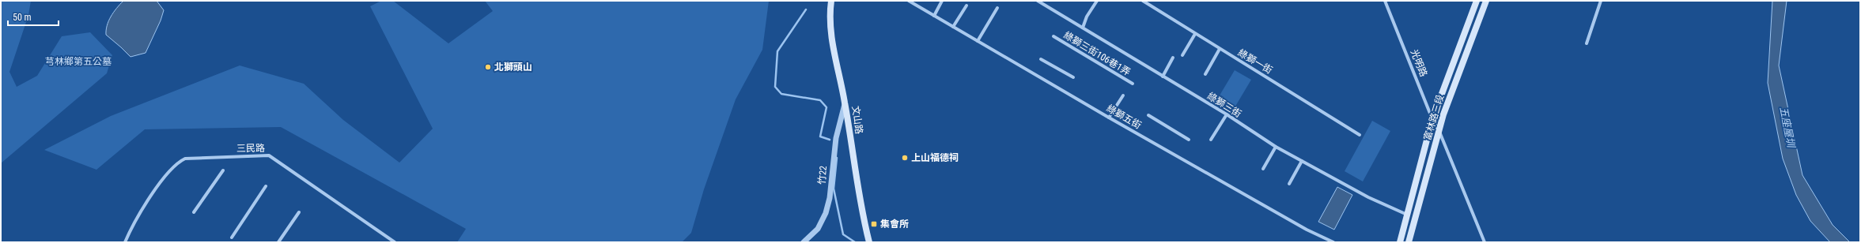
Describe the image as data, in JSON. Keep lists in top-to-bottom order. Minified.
{"streets":{"main road":["富林路三段","文山路"],"street":["綠獅三街106巷1弄","綠獅一街","光明路","綠獅三街","綠獅五街","三民路","竹22"]},"crossings":[["光明路","富林路三段"],["綠獅三街","富林路三段"],["文山路","竹22"]],"water":["五座屋圳"],"parks":["芎林鄉第五公墓"],"places":{"other":["北獅頭山","上山福德祠"],"transit":["集會所"]},"scale_bar":"50 m"}
